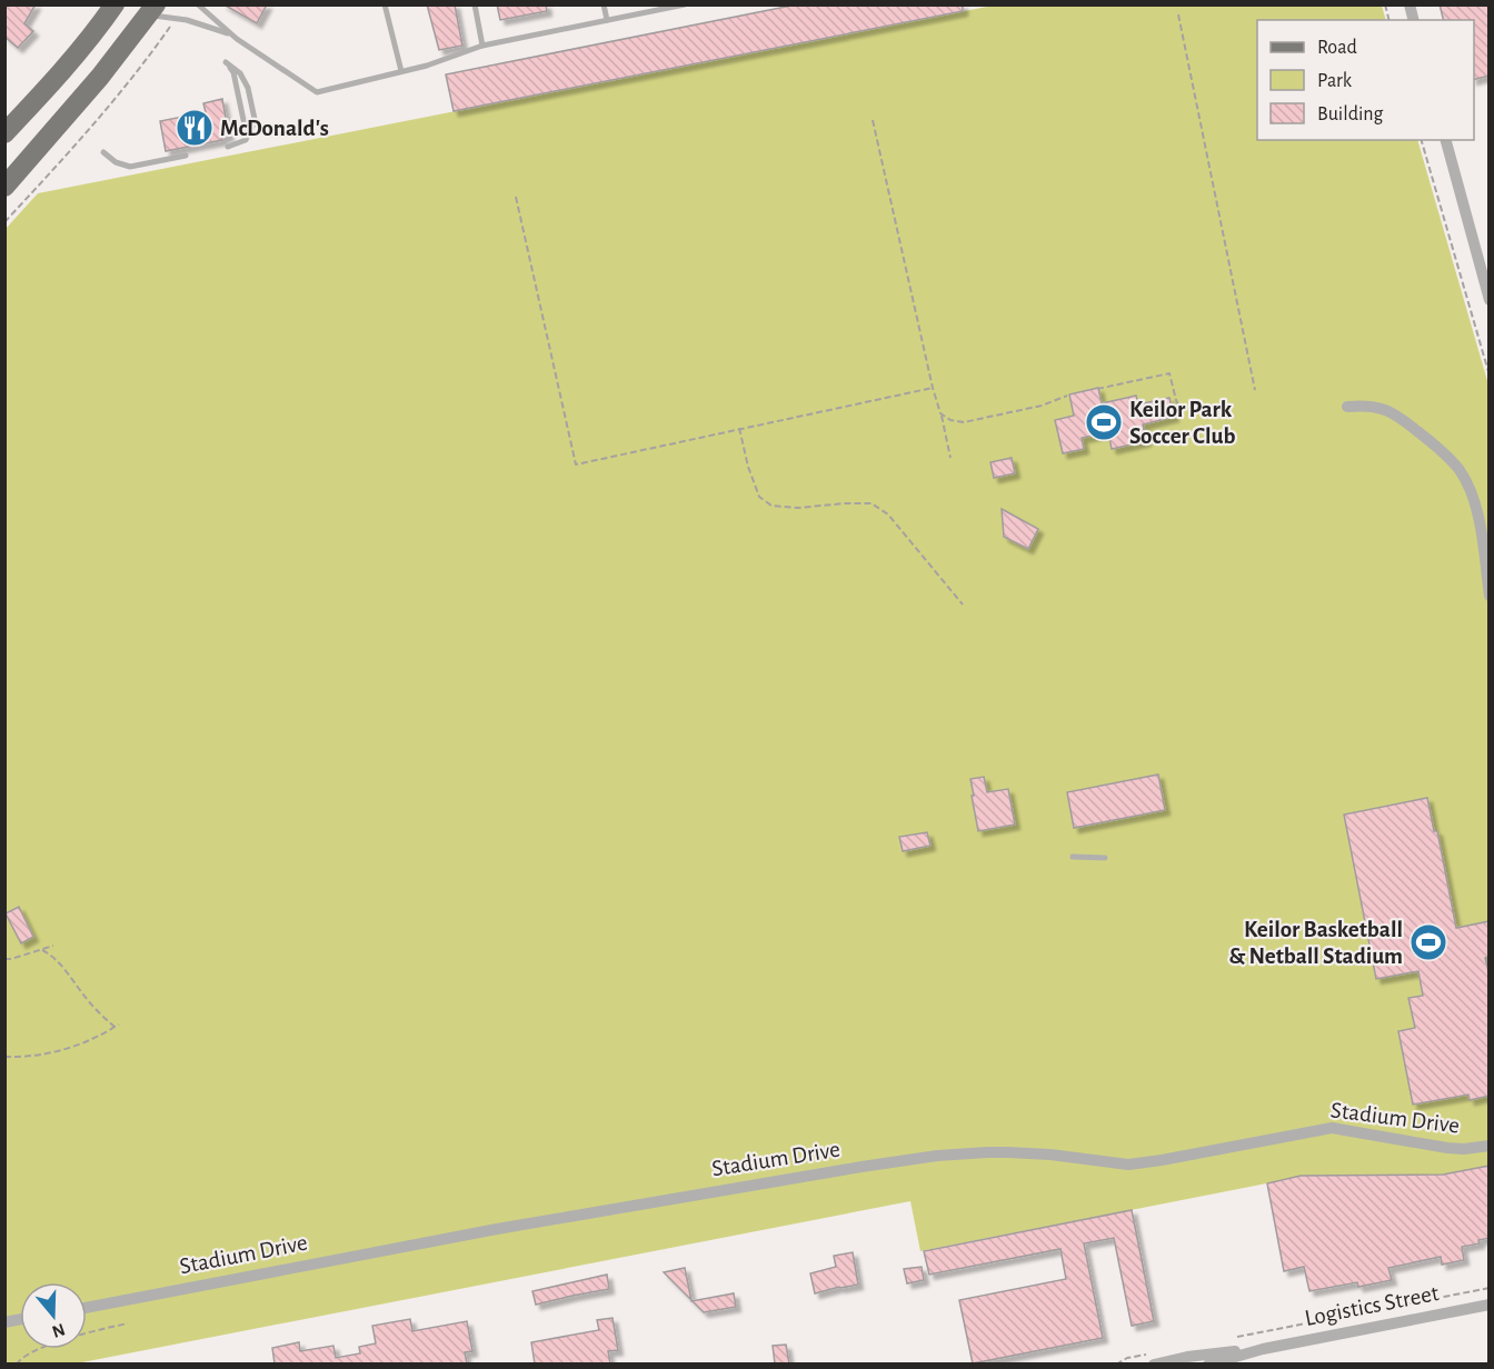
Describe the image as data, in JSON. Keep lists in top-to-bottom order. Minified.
{"streets":{"street":["Stadium Drive","Logistics Street"]},"places":{"restaurant":["McDonald's"],"sports":["Keilor Park Soccer Club","Keilor Basketball & Netball Stadium"]},"legend":["Road","Park","Building"],"north":"bottom"}
